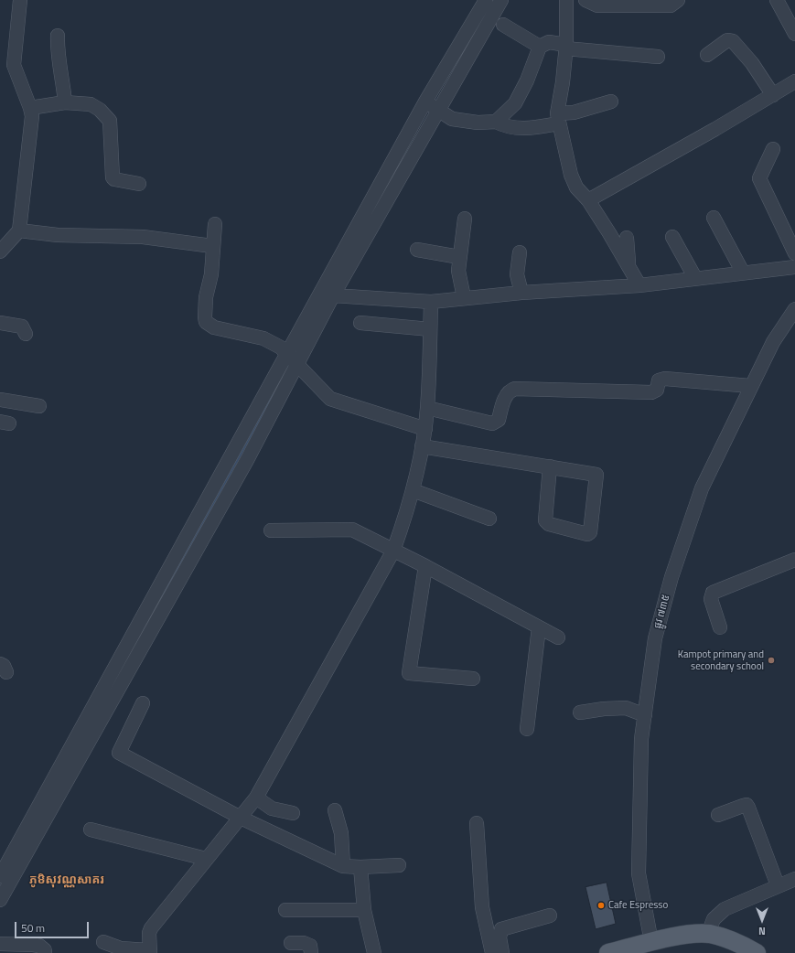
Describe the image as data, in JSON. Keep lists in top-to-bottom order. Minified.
{"streets":{"street":["ផ្លូវ ៧៣៥"]},"districts":["ភូមិសុវណ្ណសាគរ"],"places":["Kampot primary and secondary school","Cafe Espresso"],"scale_bar":"50 m","north":"bottom"}
